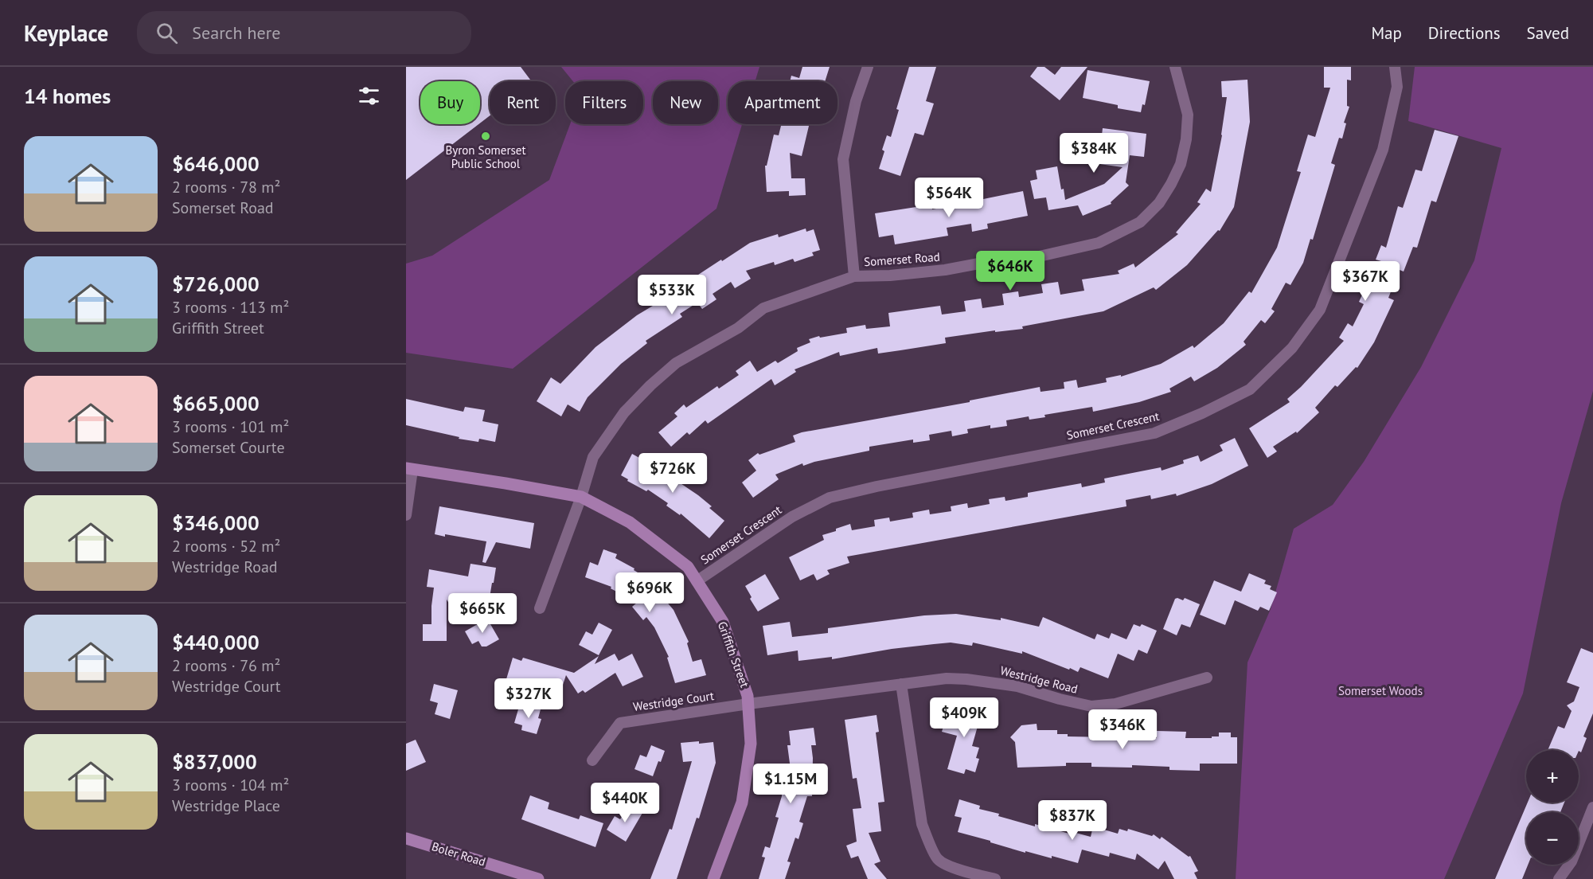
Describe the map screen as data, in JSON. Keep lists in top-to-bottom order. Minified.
{"streets":{"street":["Somerset Road","Somerset Crescent","Griffith Street","Westridge Road","Westridge Court","Boler Road"]},"crossings":[["Somerset Road","Griffith Street"],["Somerset Crescent","Griffith Street"],["Griffith Street","Westridge Road"],["Griffith Street","Westridge Court"],["Westridge Road","Westridge Court"]],"parks":["Somerset Woods"],"places":["Byron Somerset Public School"],"page":{"header":"Keyplace","search":"Search here","nav":["Map","Directions","Saved"],"heading":"14 homes","chip":["Buy","Rent","Filters","New","Apartment"],"list":[{"name":"$646,000","note":"2 rooms · 78 m² · Somerset Road"},{"name":"$726,000","note":"3 rooms · 113 m² · Griffith Street"},{"name":"$665,000","note":"3 rooms · 101 m² · Somerset Courte"},{"name":"$346,000","note":"2 rooms · 52 m² · Westridge Road"},{"name":"$440,000","note":"2 rooms · 76 m² · Westridge Court"},{"name":"$837,000","note":"3 rooms · 104 m² · Westridge Place"}],"price":["$384K","$564K","$646K","$367K","$533K","$726K","$696K","$665K","$327K","$409K","$346K","$1.15M","$440K","$837K"],"map_buttons":["+","−"]}}
